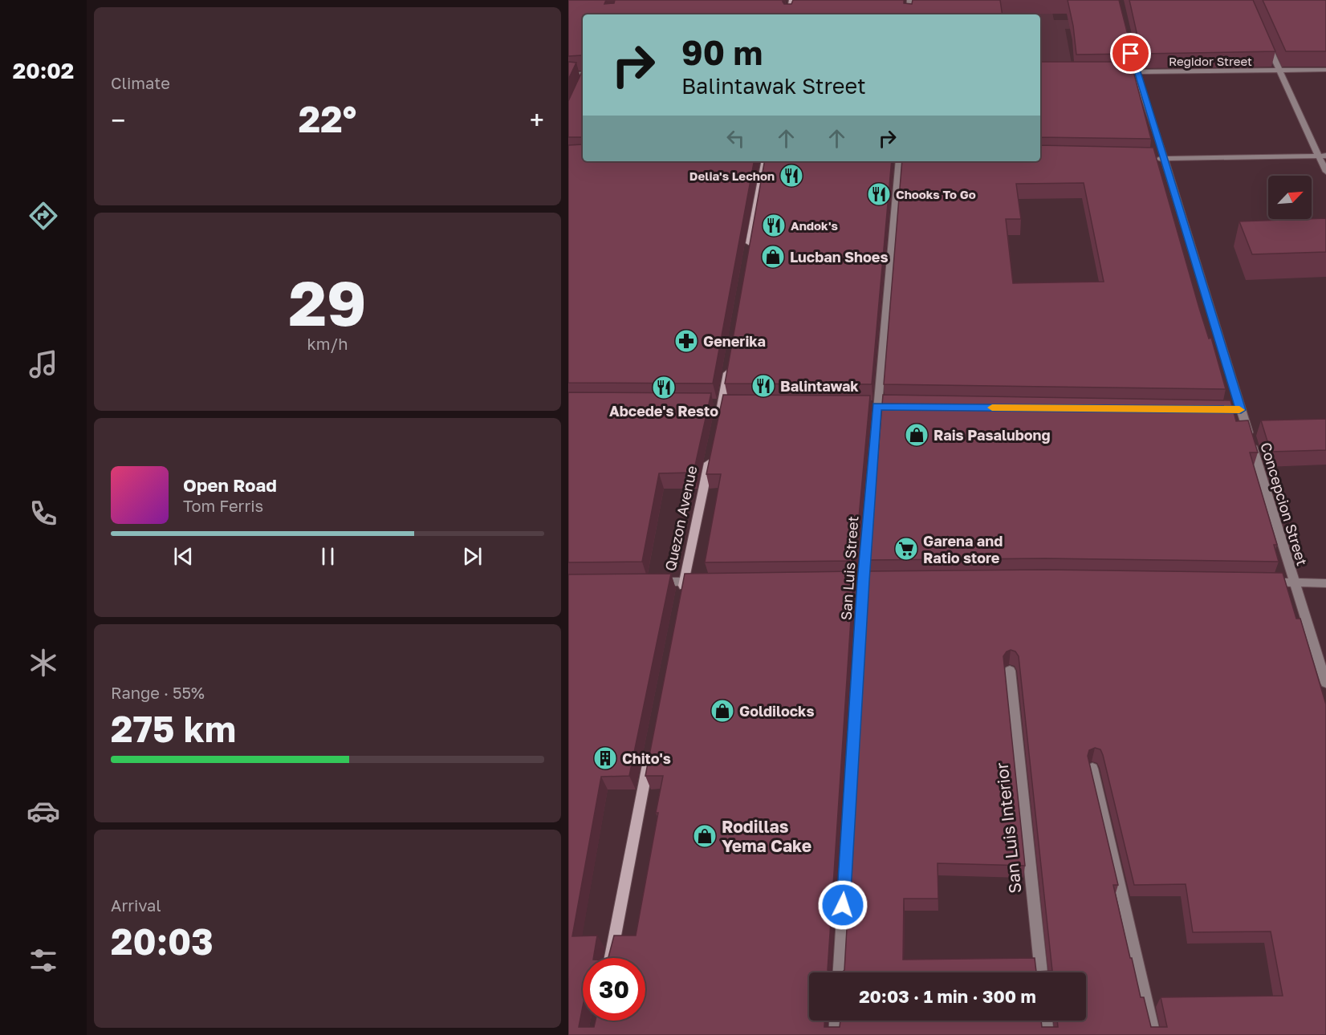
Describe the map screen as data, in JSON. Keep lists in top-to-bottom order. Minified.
{"streets":{"main road":["Quezon Avenue"],"street":["Regidor Street","Concepcion Street","San Luis Street","San Luis Interior"]},"crossings":[["Regidor Street","Concepcion Street"]],"places":{"restaurant":["Delia's Lechon","Chooks To Go","Andok's","Balintawak","Abcede's Resto"],"shop":["Lucban Shoes","Rais Pasalubong","Goldilocks","Rodillas Yema Cake"],"pharmacy":["Generika"],"supermarket":["Garena and Ratio store"],"building":["Chito's"]},"north":"top right","page":{"tabs":"20:02","tile":["Climate",["29","km/h"],["Range · 55%","275 km"],["Arrival","20:03"]],"turn":["90 m","Balintawak Street"],"heat":["−","22°","+"],"song":["Open Road","Tom Ferris"],"limit":"30","trip":"20:03 · 1 min · 300 m"}}
